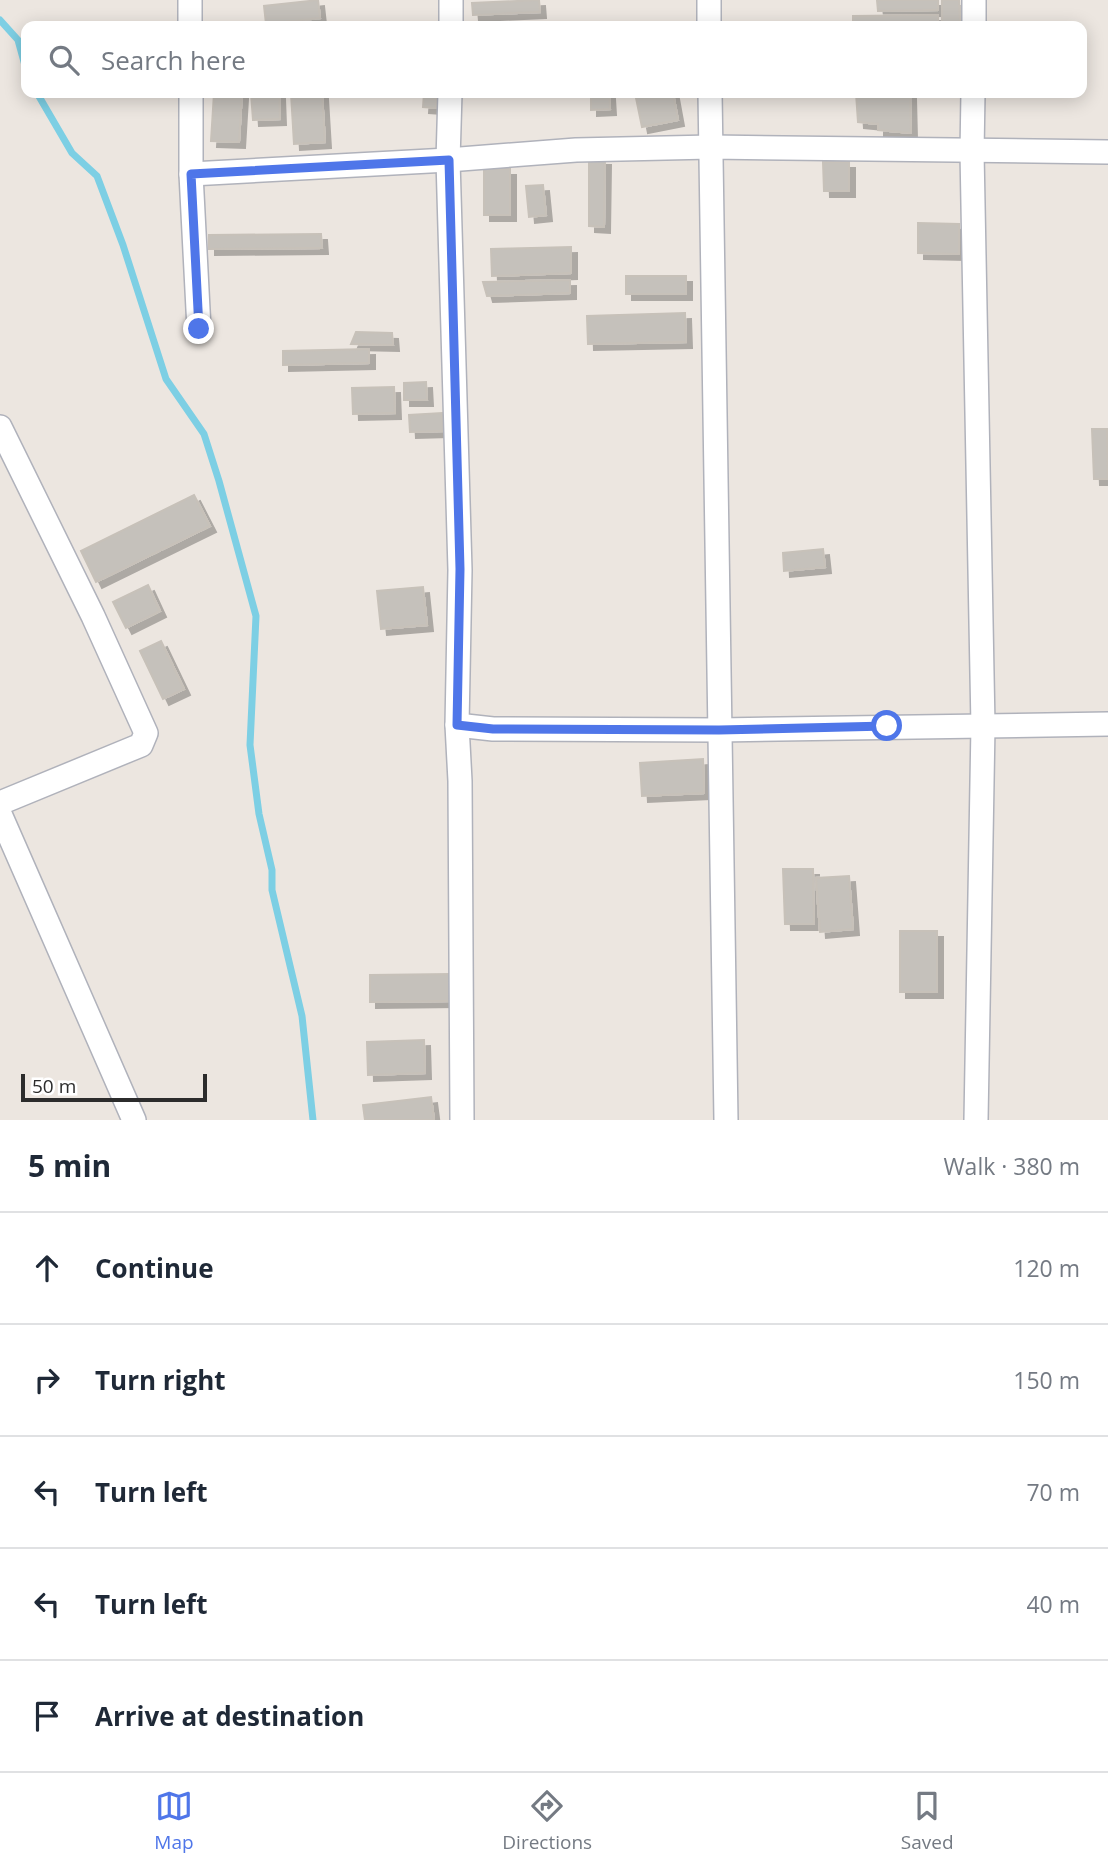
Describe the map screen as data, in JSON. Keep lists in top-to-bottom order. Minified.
{"scale_bar":"50 m","page":{"search":"Search here","scale":"50 m","heading":["5 min","Walk · 380 m"],"list":[["Continue","120 m"],["Turn right","150 m"],["Turn left","70 m"],["Turn left","40 m"],"Arrive at destination"],"nav":["Map","Directions","Saved"]}}
